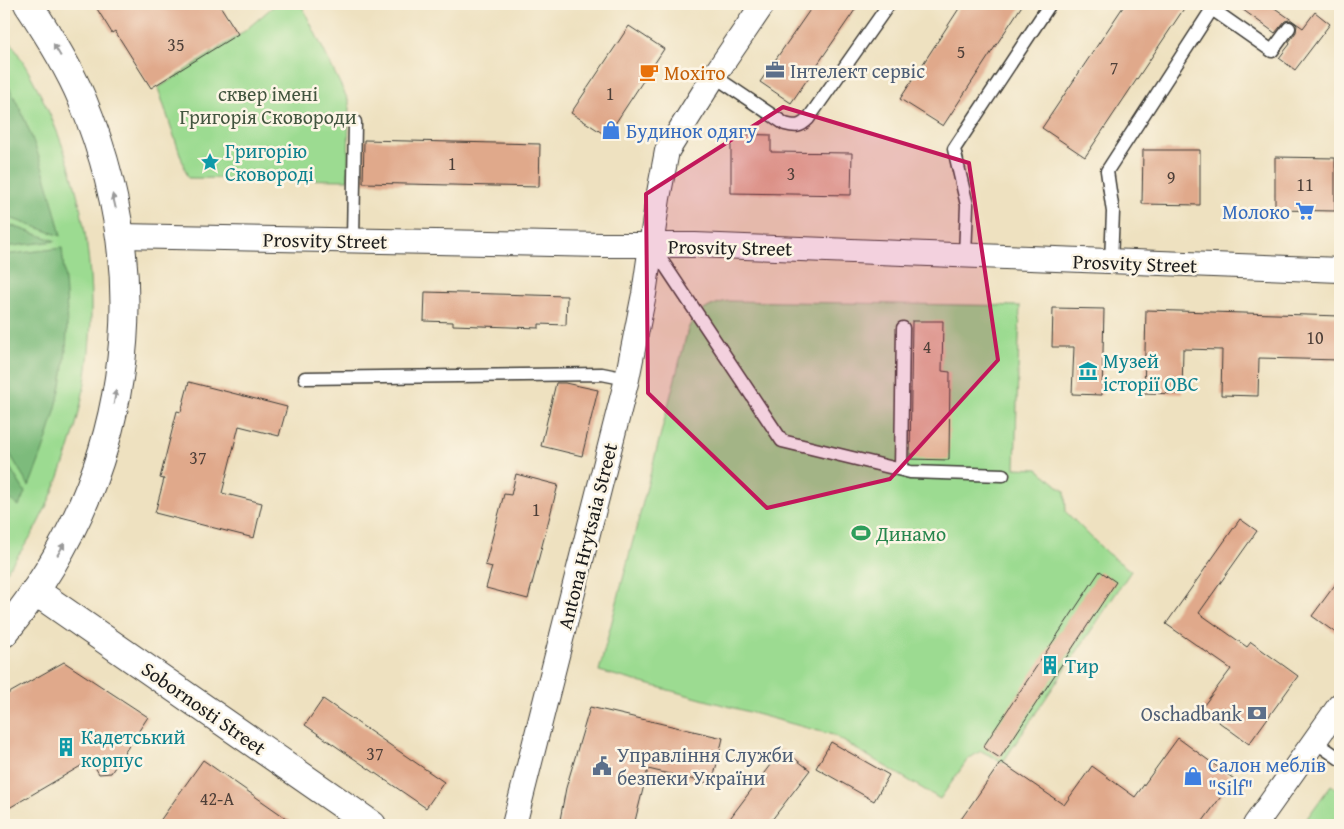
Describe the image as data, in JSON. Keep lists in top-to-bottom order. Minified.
{"streets":{"main road":["Sobornosti Street"],"street":["Prosvity Street","Antona Hrytsaia Street"]},"crossings":[["Prosvity Street","Antona Hrytsaia Street"]],"parks":["сквер імені Григорія Сковороди"],"places":{"office":["Інтелект сервіс"],"cafe":["Мохіто"],"shop":["Будинок одягу","Салон меблів \"Silf\""],"place":["Григорію Сковороді"],"supermarket":["Молоко"],"museum":["Музей історії ОВС"],"sports":["Динамо"],"building":["Тир","Кадетський корпус"],"bank":["Oschadbank"],"public building":["Управління Служби безпеки України"]},"house_numbers":["35","5","7","1","1","3","9","11","10","4","37","1","37","42-А"]}
